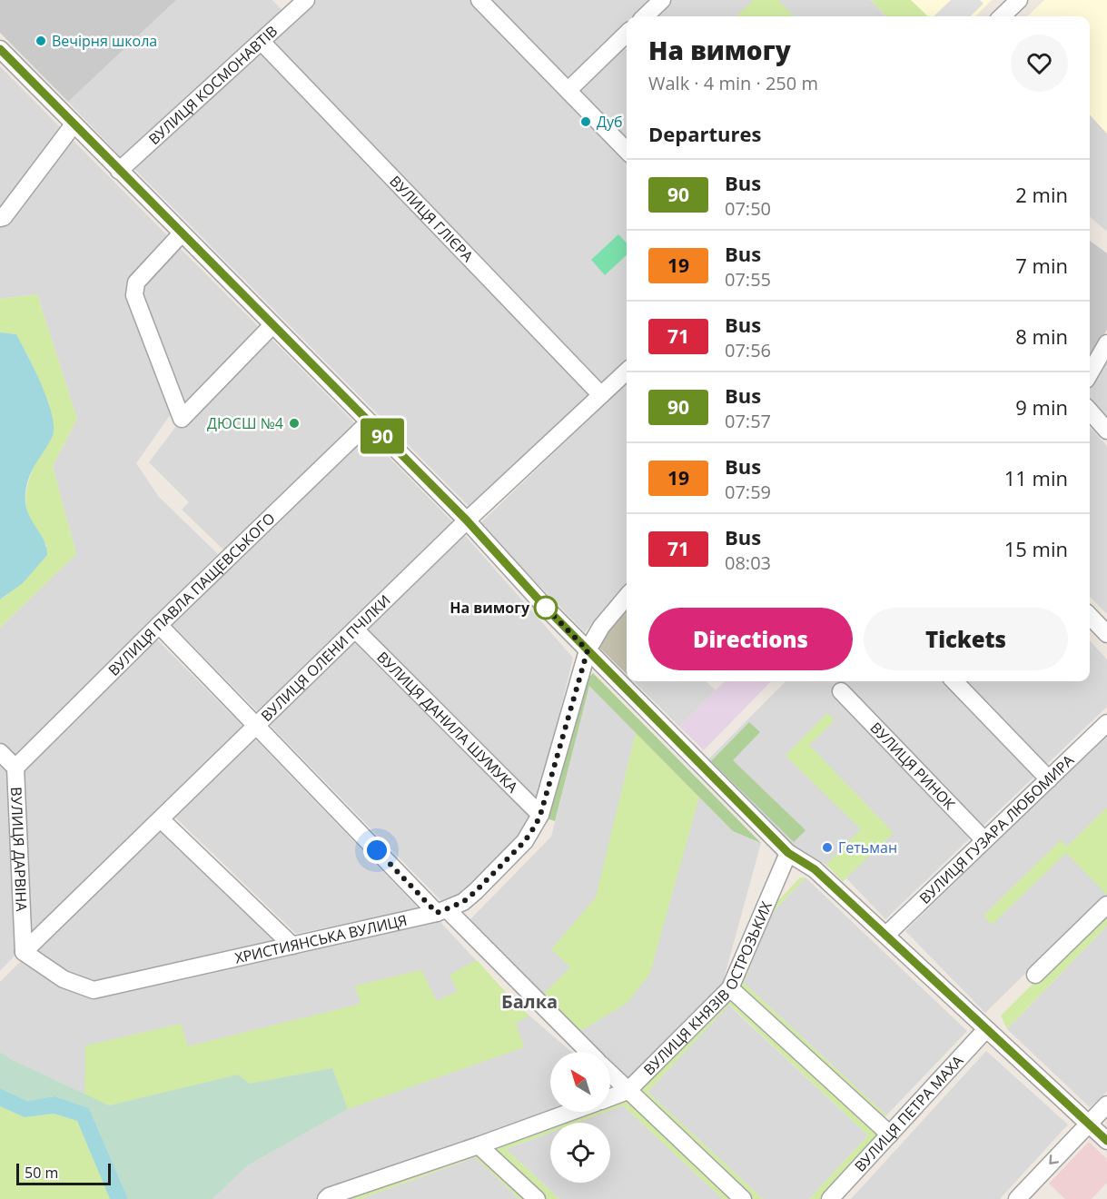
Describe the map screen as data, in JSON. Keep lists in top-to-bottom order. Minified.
{"streets":{"street":["ВУЛИЦЯ КОСМОНАВТІВ","ВУЛИЦЯ ГЛІЄРА","ВУЛИЦЯ ПАВЛА ПАЩЕВСЬКОГО","ВУЛИЦЯ ОЛЕНИ ПЧІЛКИ","ВУЛИЦЯ ДАНИЛА ШУМУКА","ВУЛИЦЯ РИНОК","ВУЛИЦЯ ГУЗАРА ЛЮБОМИРА","ВУЛИЦЯ ДАРВІНА","ХРИСТИЯНСЬКА ВУЛИЦЯ","ВУЛИЦЯ КНЯЗІВ ОСТРОЗЬКИХ","ВУЛИЦЯ ПЕТРА МАХА"]},"crossings":[["ВУЛИЦЯ КОСМОНАВТІВ","ВУЛИЦЯ ГЛІЄРА"],["ВУЛИЦЯ ГЛІЄРА","ВУЛИЦЯ ОЛЕНИ ПЧІЛКИ"],["ВУЛИЦЯ ПАВЛА ПАЩЕВСЬКОГО","ВУЛИЦЯ ДАРВІНА"],["ВУЛИЦЯ ОЛЕНИ ПЧІЛКИ","ВУЛИЦЯ ДАНИЛА ШУМУКА"],["ВУЛИЦЯ ОЛЕНИ ПЧІЛКИ","ВУЛИЦЯ ДАРВІНА"],["ВУЛИЦЯ ОЛЕНИ ПЧІЛКИ","ХРИСТИЯНСЬКА ВУЛИЦЯ"],["ВУЛИЦЯ ДАНИЛА ШУМУКА","ХРИСТИЯНСЬКА ВУЛИЦЯ"],["ВУЛИЦЯ РИНОК","ВУЛИЦЯ ГУЗАРА ЛЮБОМИРА"],["ВУЛИЦЯ ДАРВІНА","ХРИСТИЯНСЬКА ВУЛИЦЯ"]],"districts":["Балка"],"places":["Вечірня школа","Дуб","ДЮСШ №4","На вимогу","Гетьман"],"lines":["bus line 90"],"scale_bar":"50 m","north":"top left","page":{"on_map":"90","heading":[["На вимогу","Walk · 4 min · 250 m"],"Departures"],"list":[{"mark":"90","name":"Bus","note":"07:50","value":"2 min"},{"mark":"19","name":"Bus","note":"07:55","value":"7 min"},{"mark":"71","name":"Bus","note":"07:56","value":"8 min"},{"mark":"90","name":"Bus","note":"07:57","value":"9 min"},{"mark":"19","name":"Bus","note":"07:59","value":"11 min"},{"mark":"71","name":"Bus","note":"08:03","value":"15 min"}],"buttons":["Directions","Tickets"],"scale":"50 m"}}
